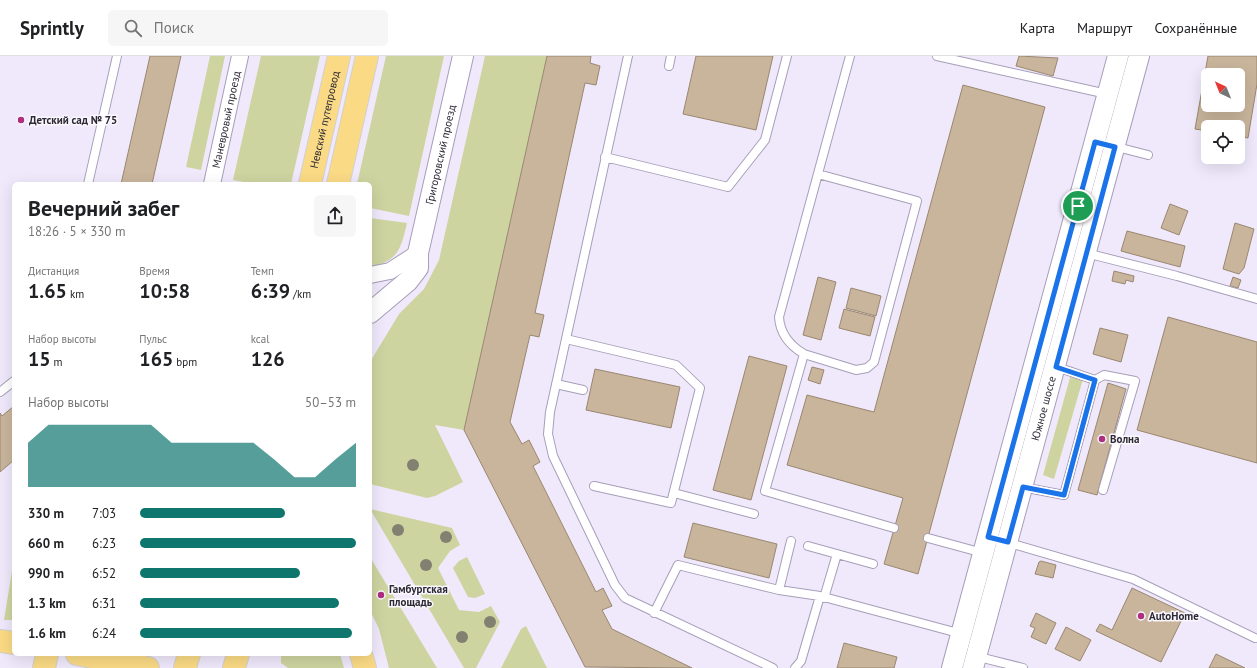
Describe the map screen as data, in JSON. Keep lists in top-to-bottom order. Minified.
{"streets":{"main road":["Невский путепровод"],"street":["Маневровый проезд","Григоровский проезд","Южное шоссе"]},"places":["Детский сад № 75","Волна","Гамбургская площадь","AutoHome"],"north":"top left","page":{"header":"Sprintly","search":"Поиск","nav":["Карта","Маршрут","Сохранённые"],"heading":["Вечерний забег","18:26 · 5 × 330 m"],"stats":[["Дистанция","1.65 km"],["Время","10:58"],["Темп","6:39 /km"],["Набор высоты","15 m"],["Пульс","165 bpm"],["kcal","126"]],"chart":["Набор высоты","50–53 m"],"list":[{"name":"330 m","note":"7:03"},{"name":"660 m","note":"6:23"},{"name":"990 m","note":"6:52"},{"name":"1.3 km","note":"6:31"},{"name":"1.6 km","note":"6:24"}]}}
